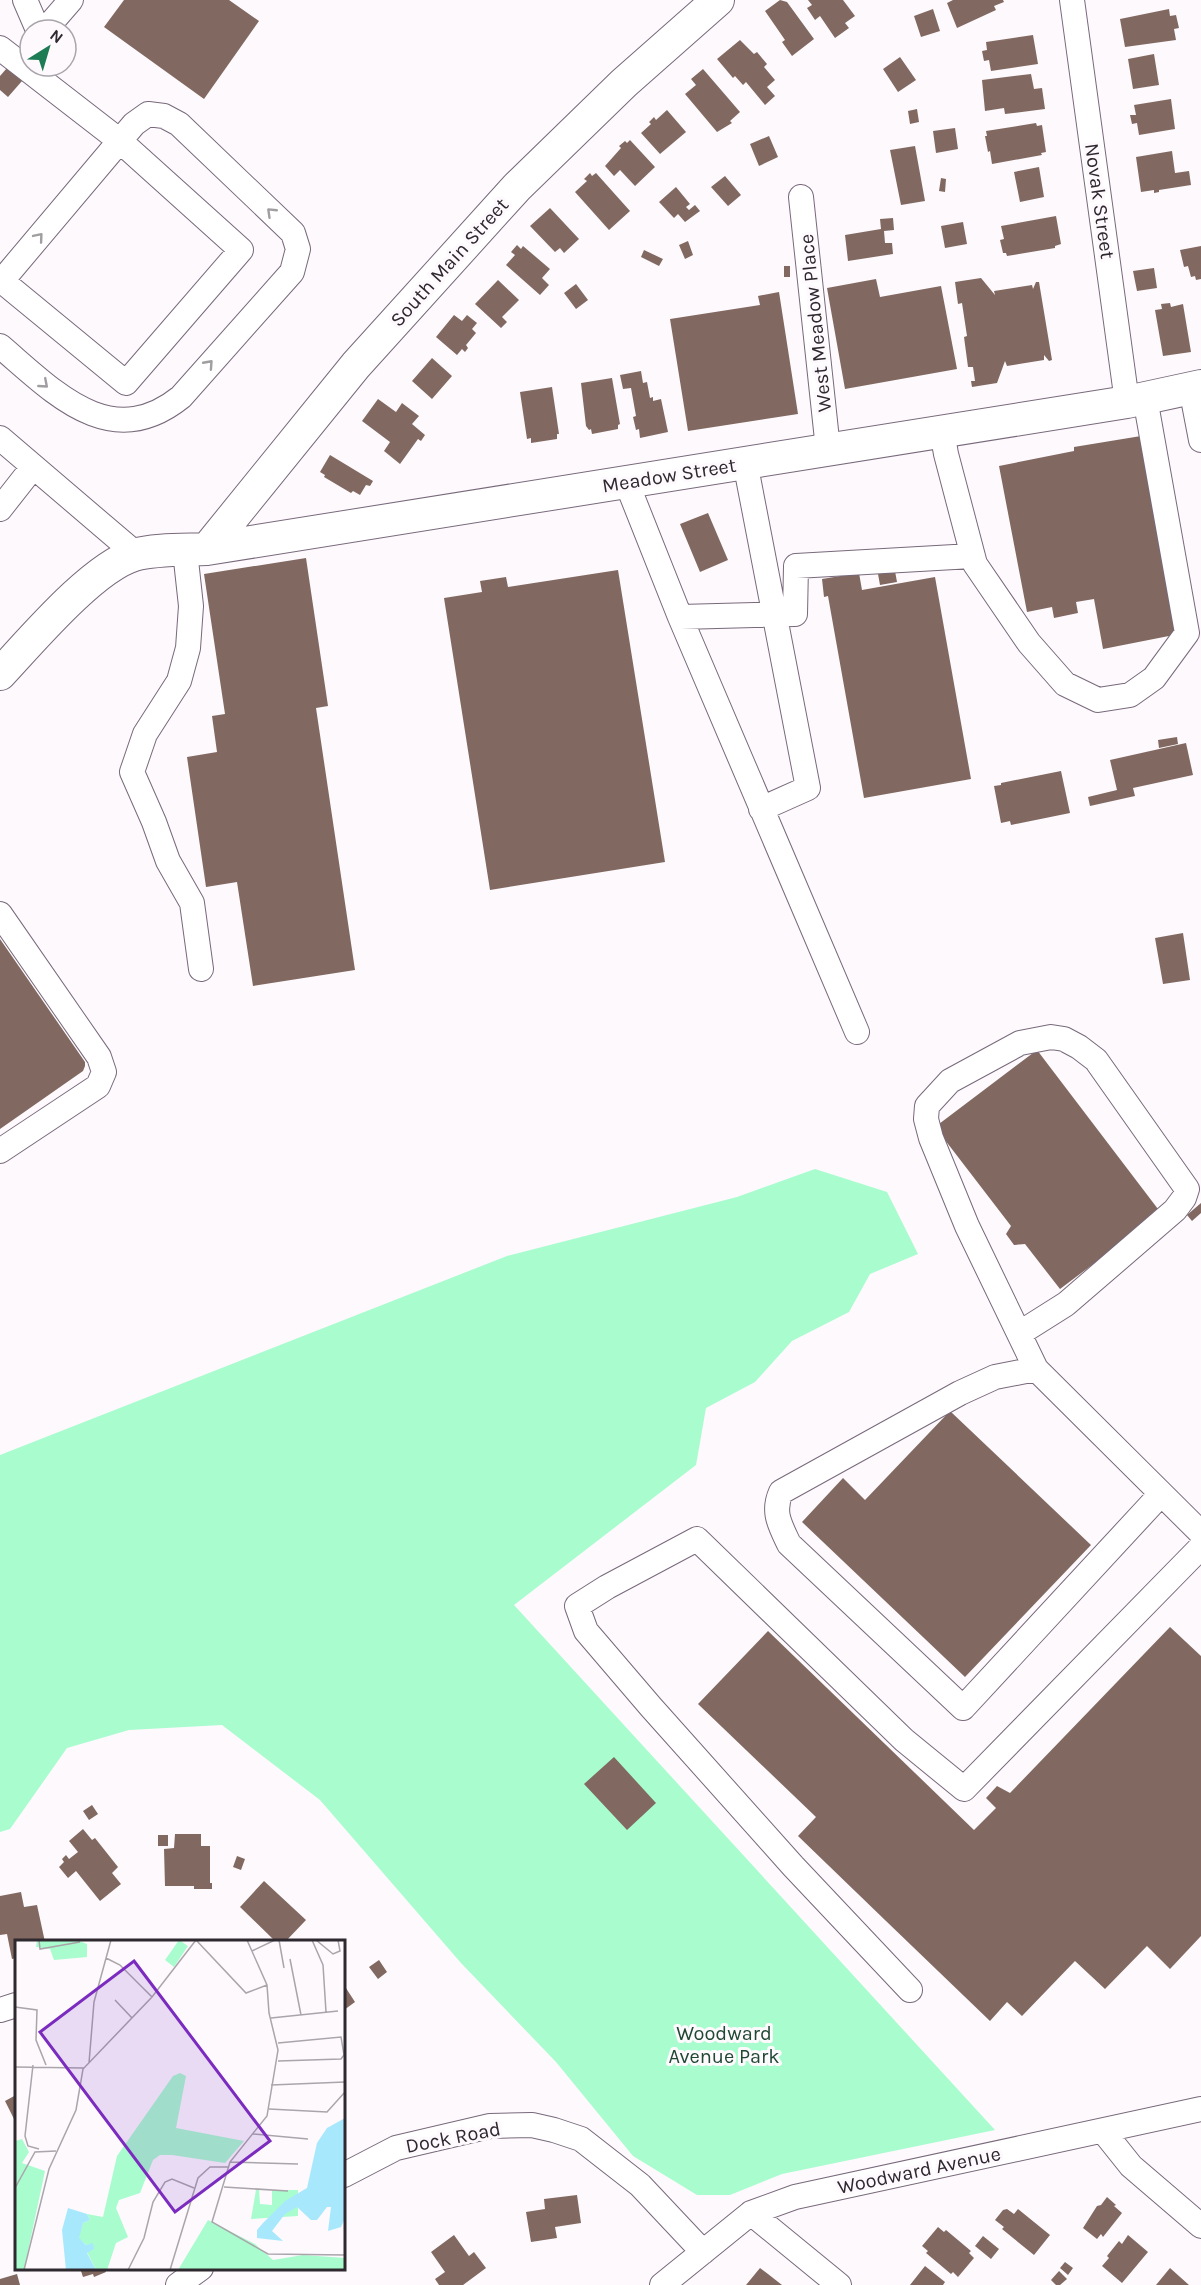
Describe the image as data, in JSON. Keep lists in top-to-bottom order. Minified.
{"streets":{"main road":["South Main Street","Meadow Street"],"street":["Novak Street","West Meadow Place","Dock Road","Woodward Avenue"]},"crossings":[["Novak Street","Meadow Street"],["South Main Street","Meadow Street"],["West Meadow Place","Meadow Street"],["Dock Road","Woodward Avenue"]],"parks":["Woodward Avenue Park"],"north":"top right"}
